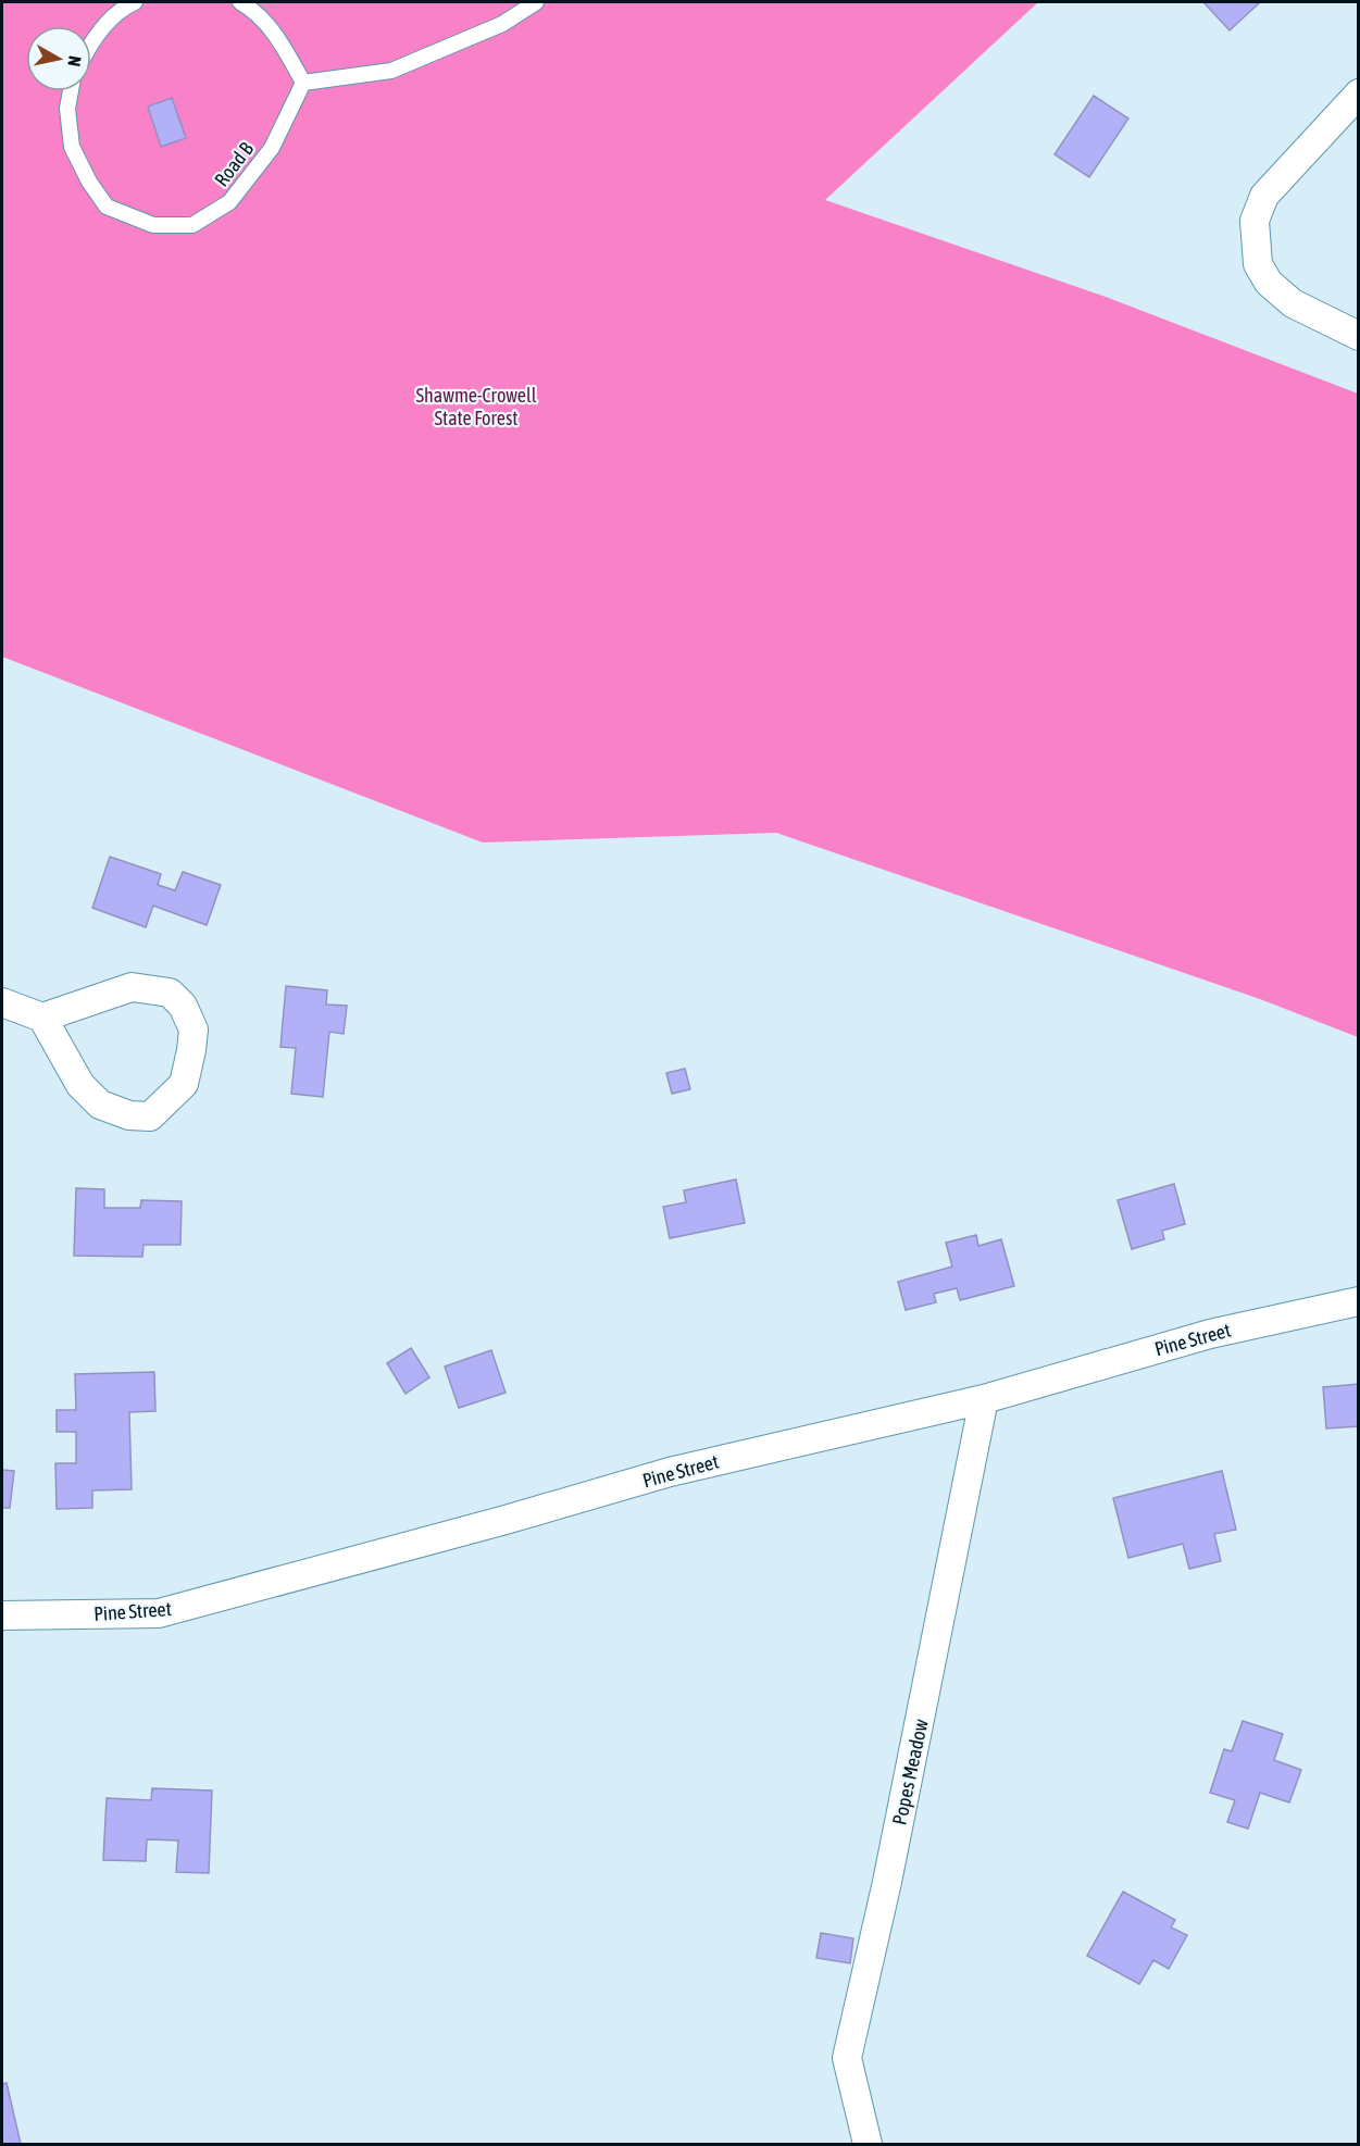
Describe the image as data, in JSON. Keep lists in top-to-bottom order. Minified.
{"streets":{"street":["Pine Street","Popes Meadow"],"lane":["Road B"]},"crossings":[["Pine Street","Popes Meadow"]],"parks":["Shawme-Crowell State Forest"],"north":"right"}
